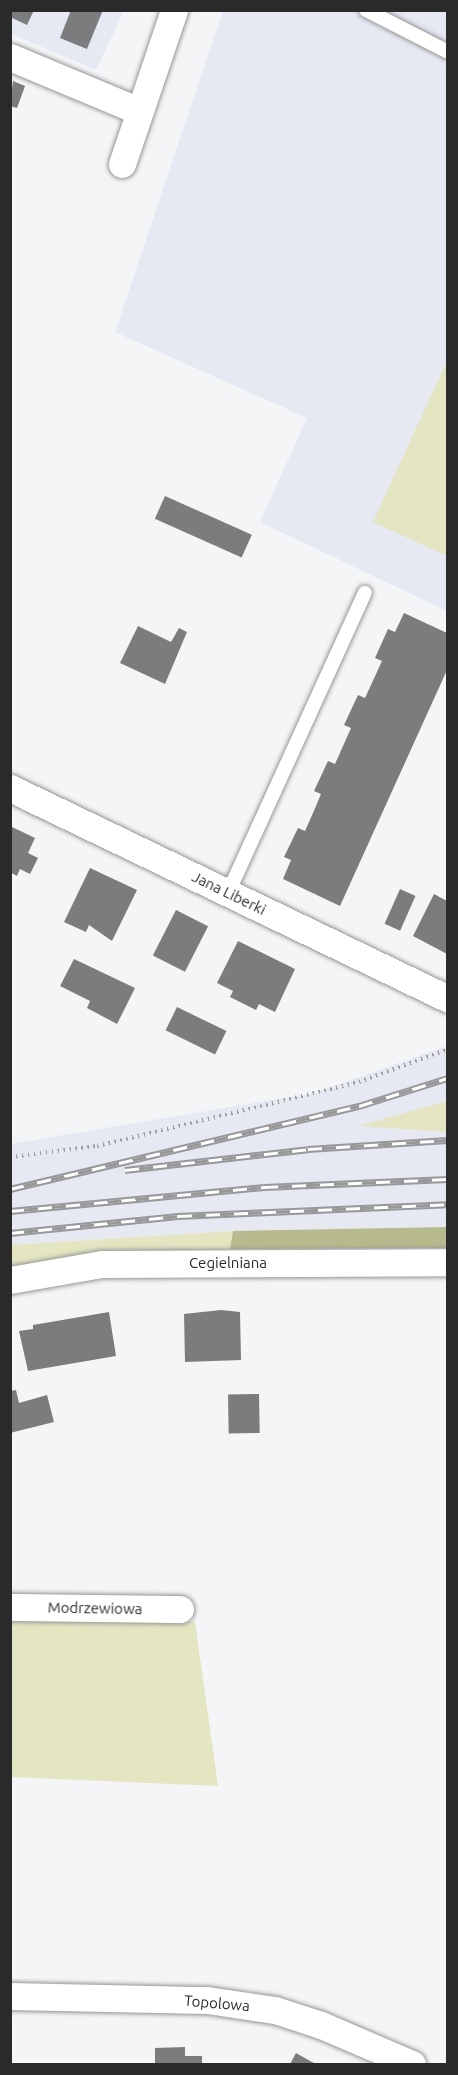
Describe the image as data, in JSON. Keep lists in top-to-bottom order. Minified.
{"streets":{"street":["Jana Liberki","Cegielniana","Modrzewiowa","Topolowa"]}}
